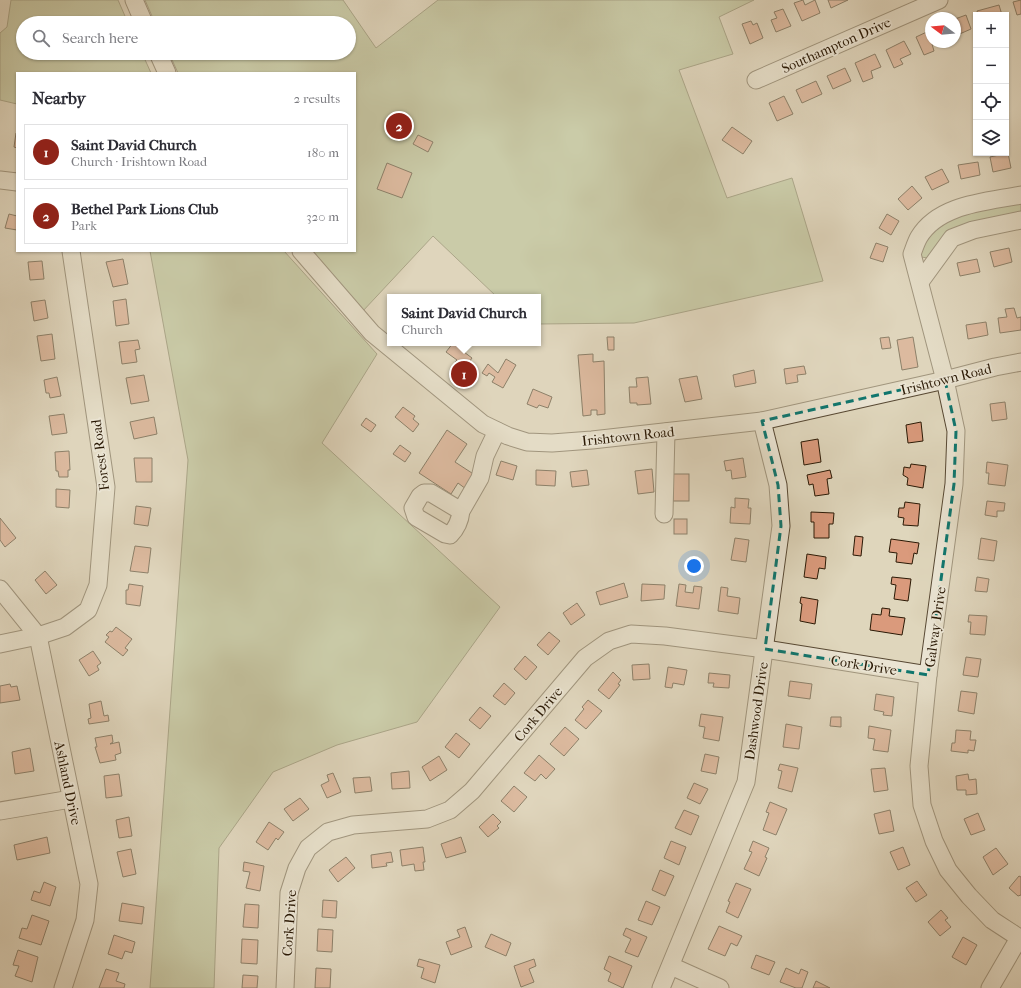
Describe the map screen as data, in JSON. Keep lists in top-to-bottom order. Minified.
{"streets":{"street":["Southampton Drive","Irishtown Road","Forest Road","Galway Drive","Cork Drive","Dashwood Drive","Ashland Drive"]},"crossings":[["Irishtown Road","Galway Drive"],["Irishtown Road","Dashwood Drive"],["Forest Road","Ashland Drive"],["Galway Drive","Cork Drive"],["Cork Drive","Dashwood Drive"]],"north":"left","page":{"map_buttons":["+","−"],"search":"Search here","heading":["Nearby","2 results"],"pins":["2","1"],"list":[{"mark":"1","name":"Saint David Church","note":"Church · Irishtown Road","value":"180 m"},{"mark":"2","name":"Bethel Park Lions Club","note":"Park","value":"320 m"}],"popup":["Saint David Church","Church"]}}
